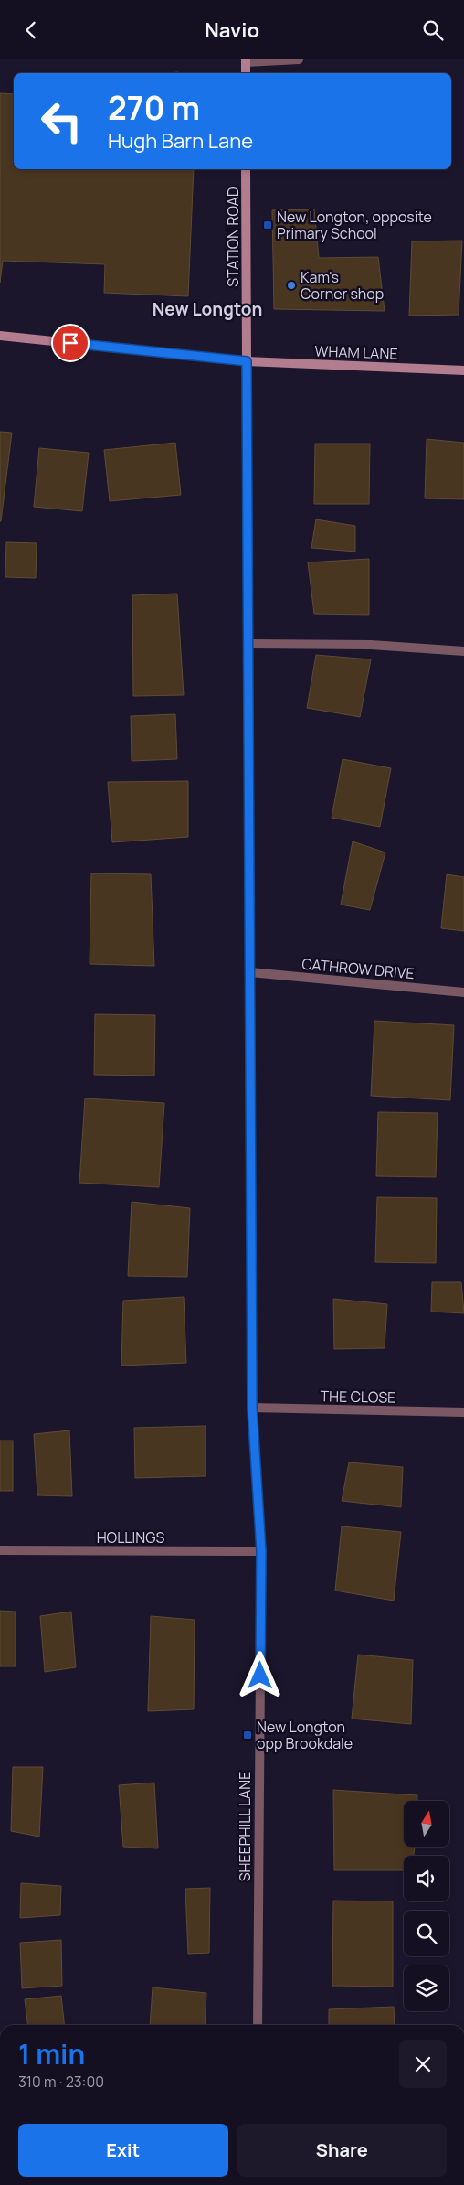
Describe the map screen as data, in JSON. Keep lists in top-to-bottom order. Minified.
{"streets":{"street":["STATION ROAD","WHAM LANE","CATHROW DRIVE","THE CLOSE","HOLLINGS","SHEEPHILL LANE"]},"crossings":[["STATION ROAD","WHAM LANE"],["STATION ROAD","SHEEPHILL LANE"],["WHAM LANE","SHEEPHILL LANE"],["CATHROW DRIVE","SHEEPHILL LANE"],["THE CLOSE","SHEEPHILL LANE"],["HOLLINGS","SHEEPHILL LANE"]],"districts":["New Longton"],"places":{"transit":["New Longton, opposite Primary School","New Longton opp Brookdale"],"other":["Kam's Corner shop"]},"north":"top","page":{"header":"Navio","turn":["270 m","Hugh Barn Lane"],"heading":["1 min","310 m · 23:00"],"buttons":["Exit","Share"]}}
